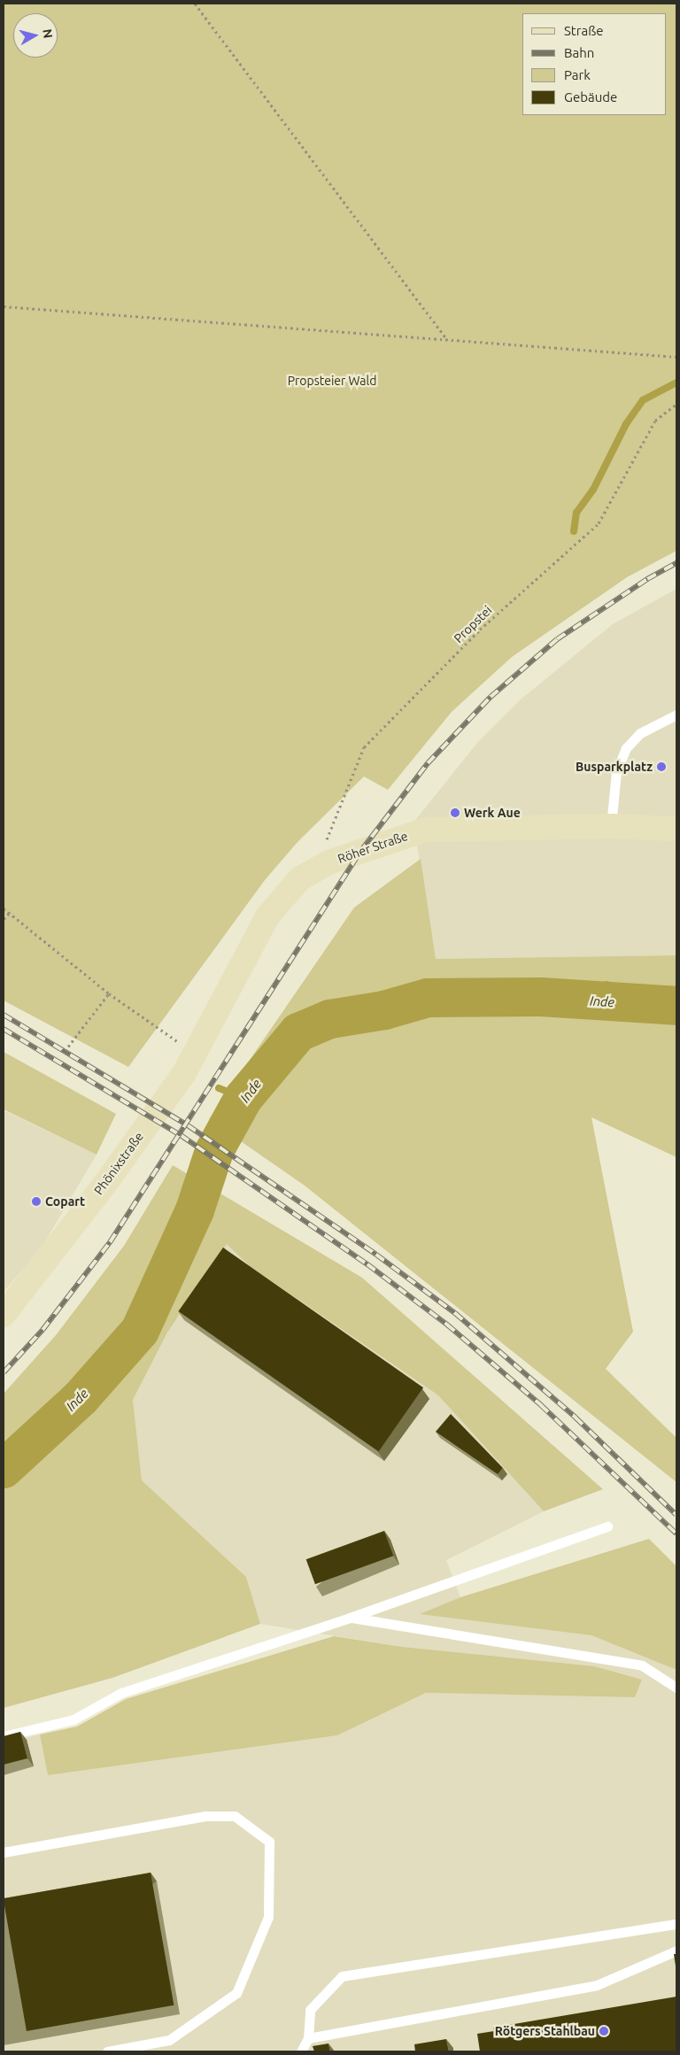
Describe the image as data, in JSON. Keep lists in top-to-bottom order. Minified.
{"streets":{"main road":["Röher Straße","Phönixstraße"],"path":["Propstei"]},"crossings":[["Röher Straße","Phönixstraße"]],"water":["Inde"],"parks":["Propsteier Wald"],"places":["Busparkplatz","Werk Aue","Copart","Rötgers Stahlbau"],"legend":["Straße","Bahn","Park","Gebäude"],"north":"right"}
